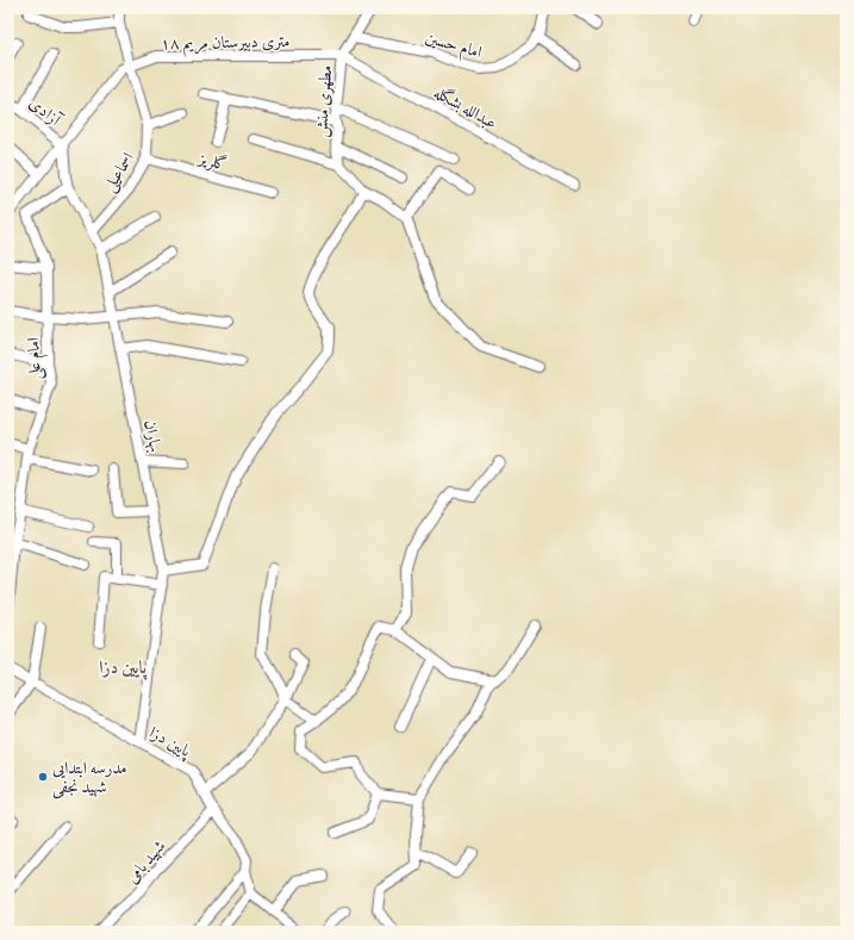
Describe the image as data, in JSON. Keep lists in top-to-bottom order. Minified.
{"streets":{"street":["۱۸ متری دبیرستان مریم","امام حسین","مطهری منش","عبدالله بشگله","آزادی","گلریز","اسماعیلی","امام علی","بهاران","پایین دزا","شهید بامی"]},"crossings":[["۱۸ متری دبیرستان مریم","مطهری منش"],["۱۸ متری دبیرستان مریم","عبدالله بشگله"],["۱۸ متری دبیرستان مریم","آزادی"],["۱۸ متری دبیرستان مریم","اسماعیلی"],["۱۸ متری دبیرستان مریم","بهاران"],["مطهری منش","عبدالله بشگله"],["آزادی","بهاران"],["گلریز","اسماعیلی"],["اسماعیلی","بهاران"],["امام علی","بهاران"],["بهاران","پایین دزا"],["پایین دزا","شهید بامی"]],"districts":["پایین دزا"],"places":["مدرسه ابتدایی شهید نجفی"]}
